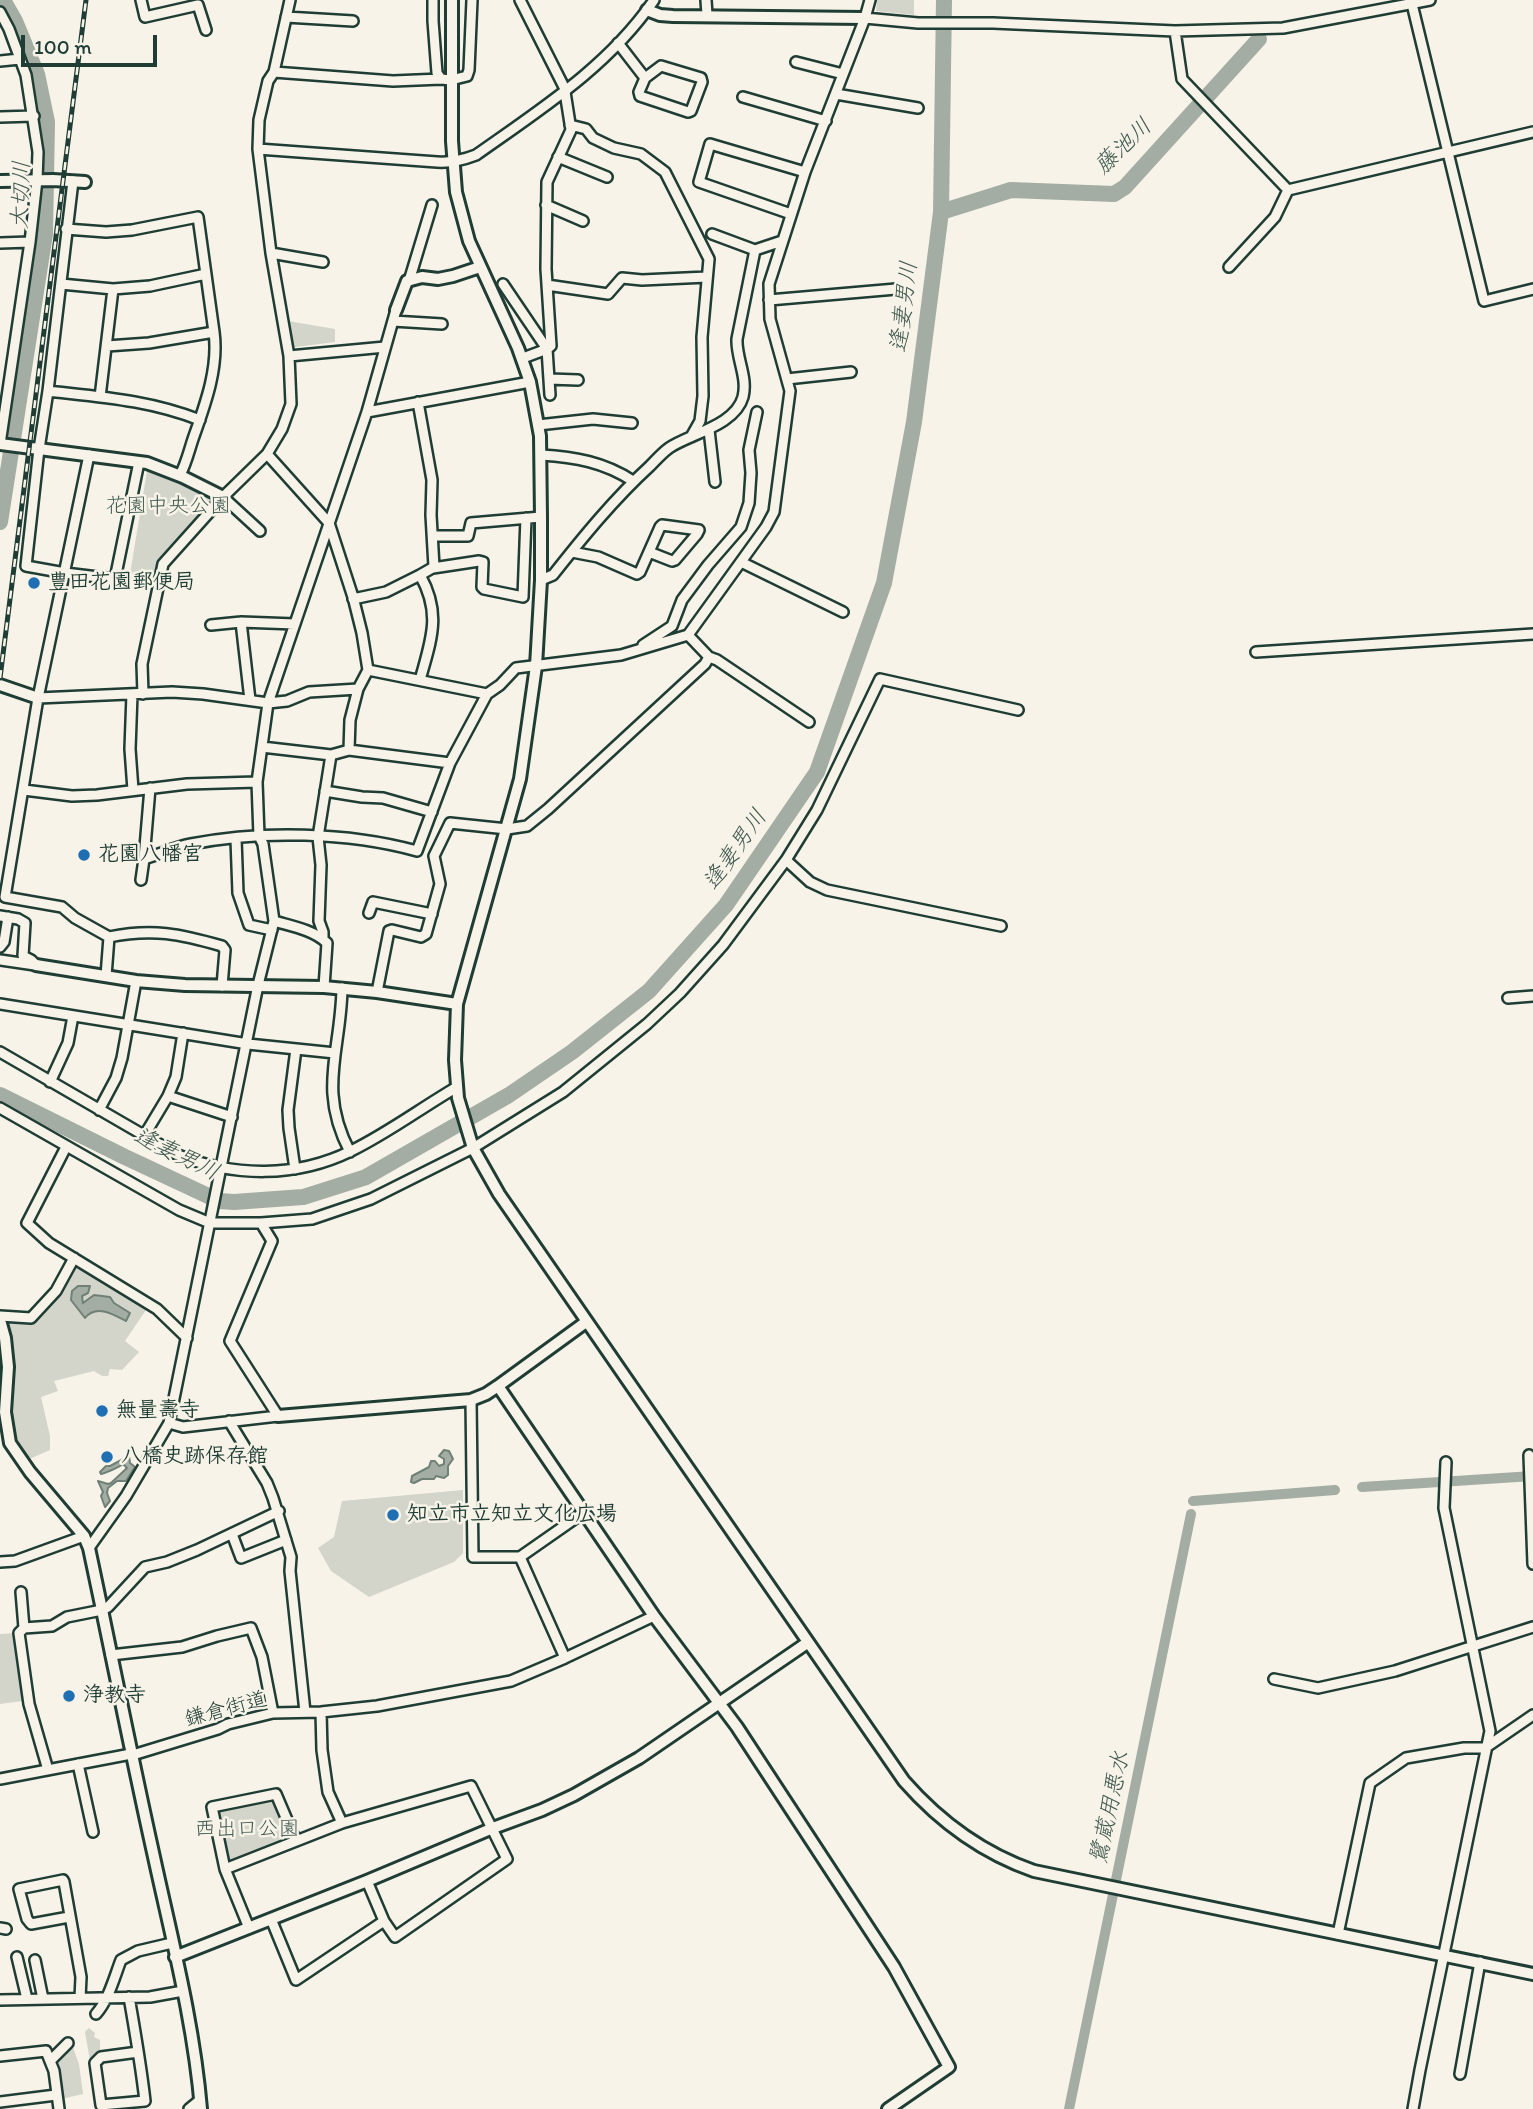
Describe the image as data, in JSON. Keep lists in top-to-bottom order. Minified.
{"streets":{"street":["鎌倉街道"]},"water":["藤池川","大切川","逢妻男川","鷺蔵用悪水"],"parks":["花園中央公園","西出口公園"],"places":["豊田花園郵便局","花園八幡宮","無量壽寺","八橋史跡保存館","知立市立知立文化広場","浄教寺"],"scale_bar":"100 m"}
